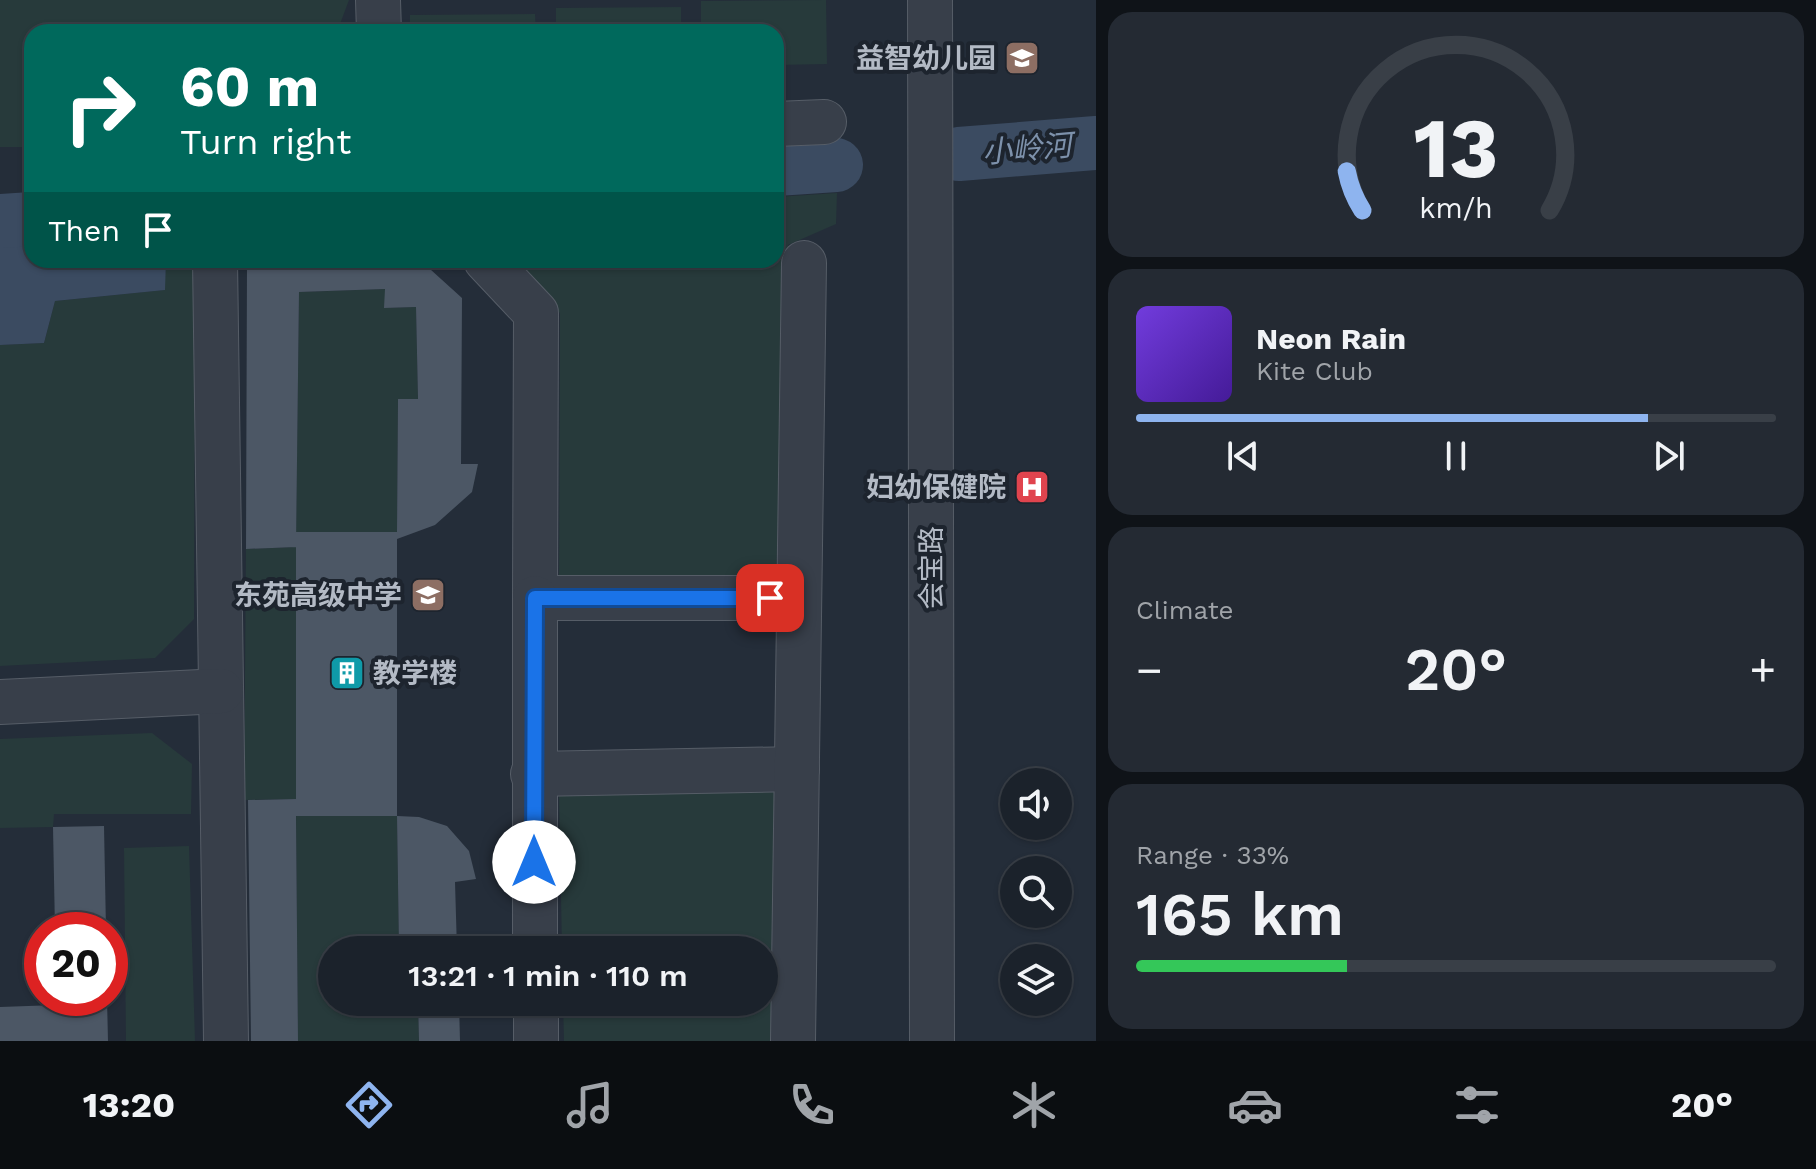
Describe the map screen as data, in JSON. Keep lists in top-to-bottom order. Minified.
{"streets":{"street":["会宝路"]},"water":["小岭河"],"places":{"school or university":["益智幼儿园","东苑高级中学"],"hospital":["妇幼保健院"],"building":["教学楼"]},"page":{"turn":["60 m","Turn right"],"then":"Then","song":["Neon Rain","Kite Club"],"tile":["Climate",["Range · 33%","165 km"]],"heat":["−","20°","+"],"limit":"20","trip":"13:21 · 1 min · 110 m","tabs":["13:20","20°"],"gauge":["13","km/h"]}}
